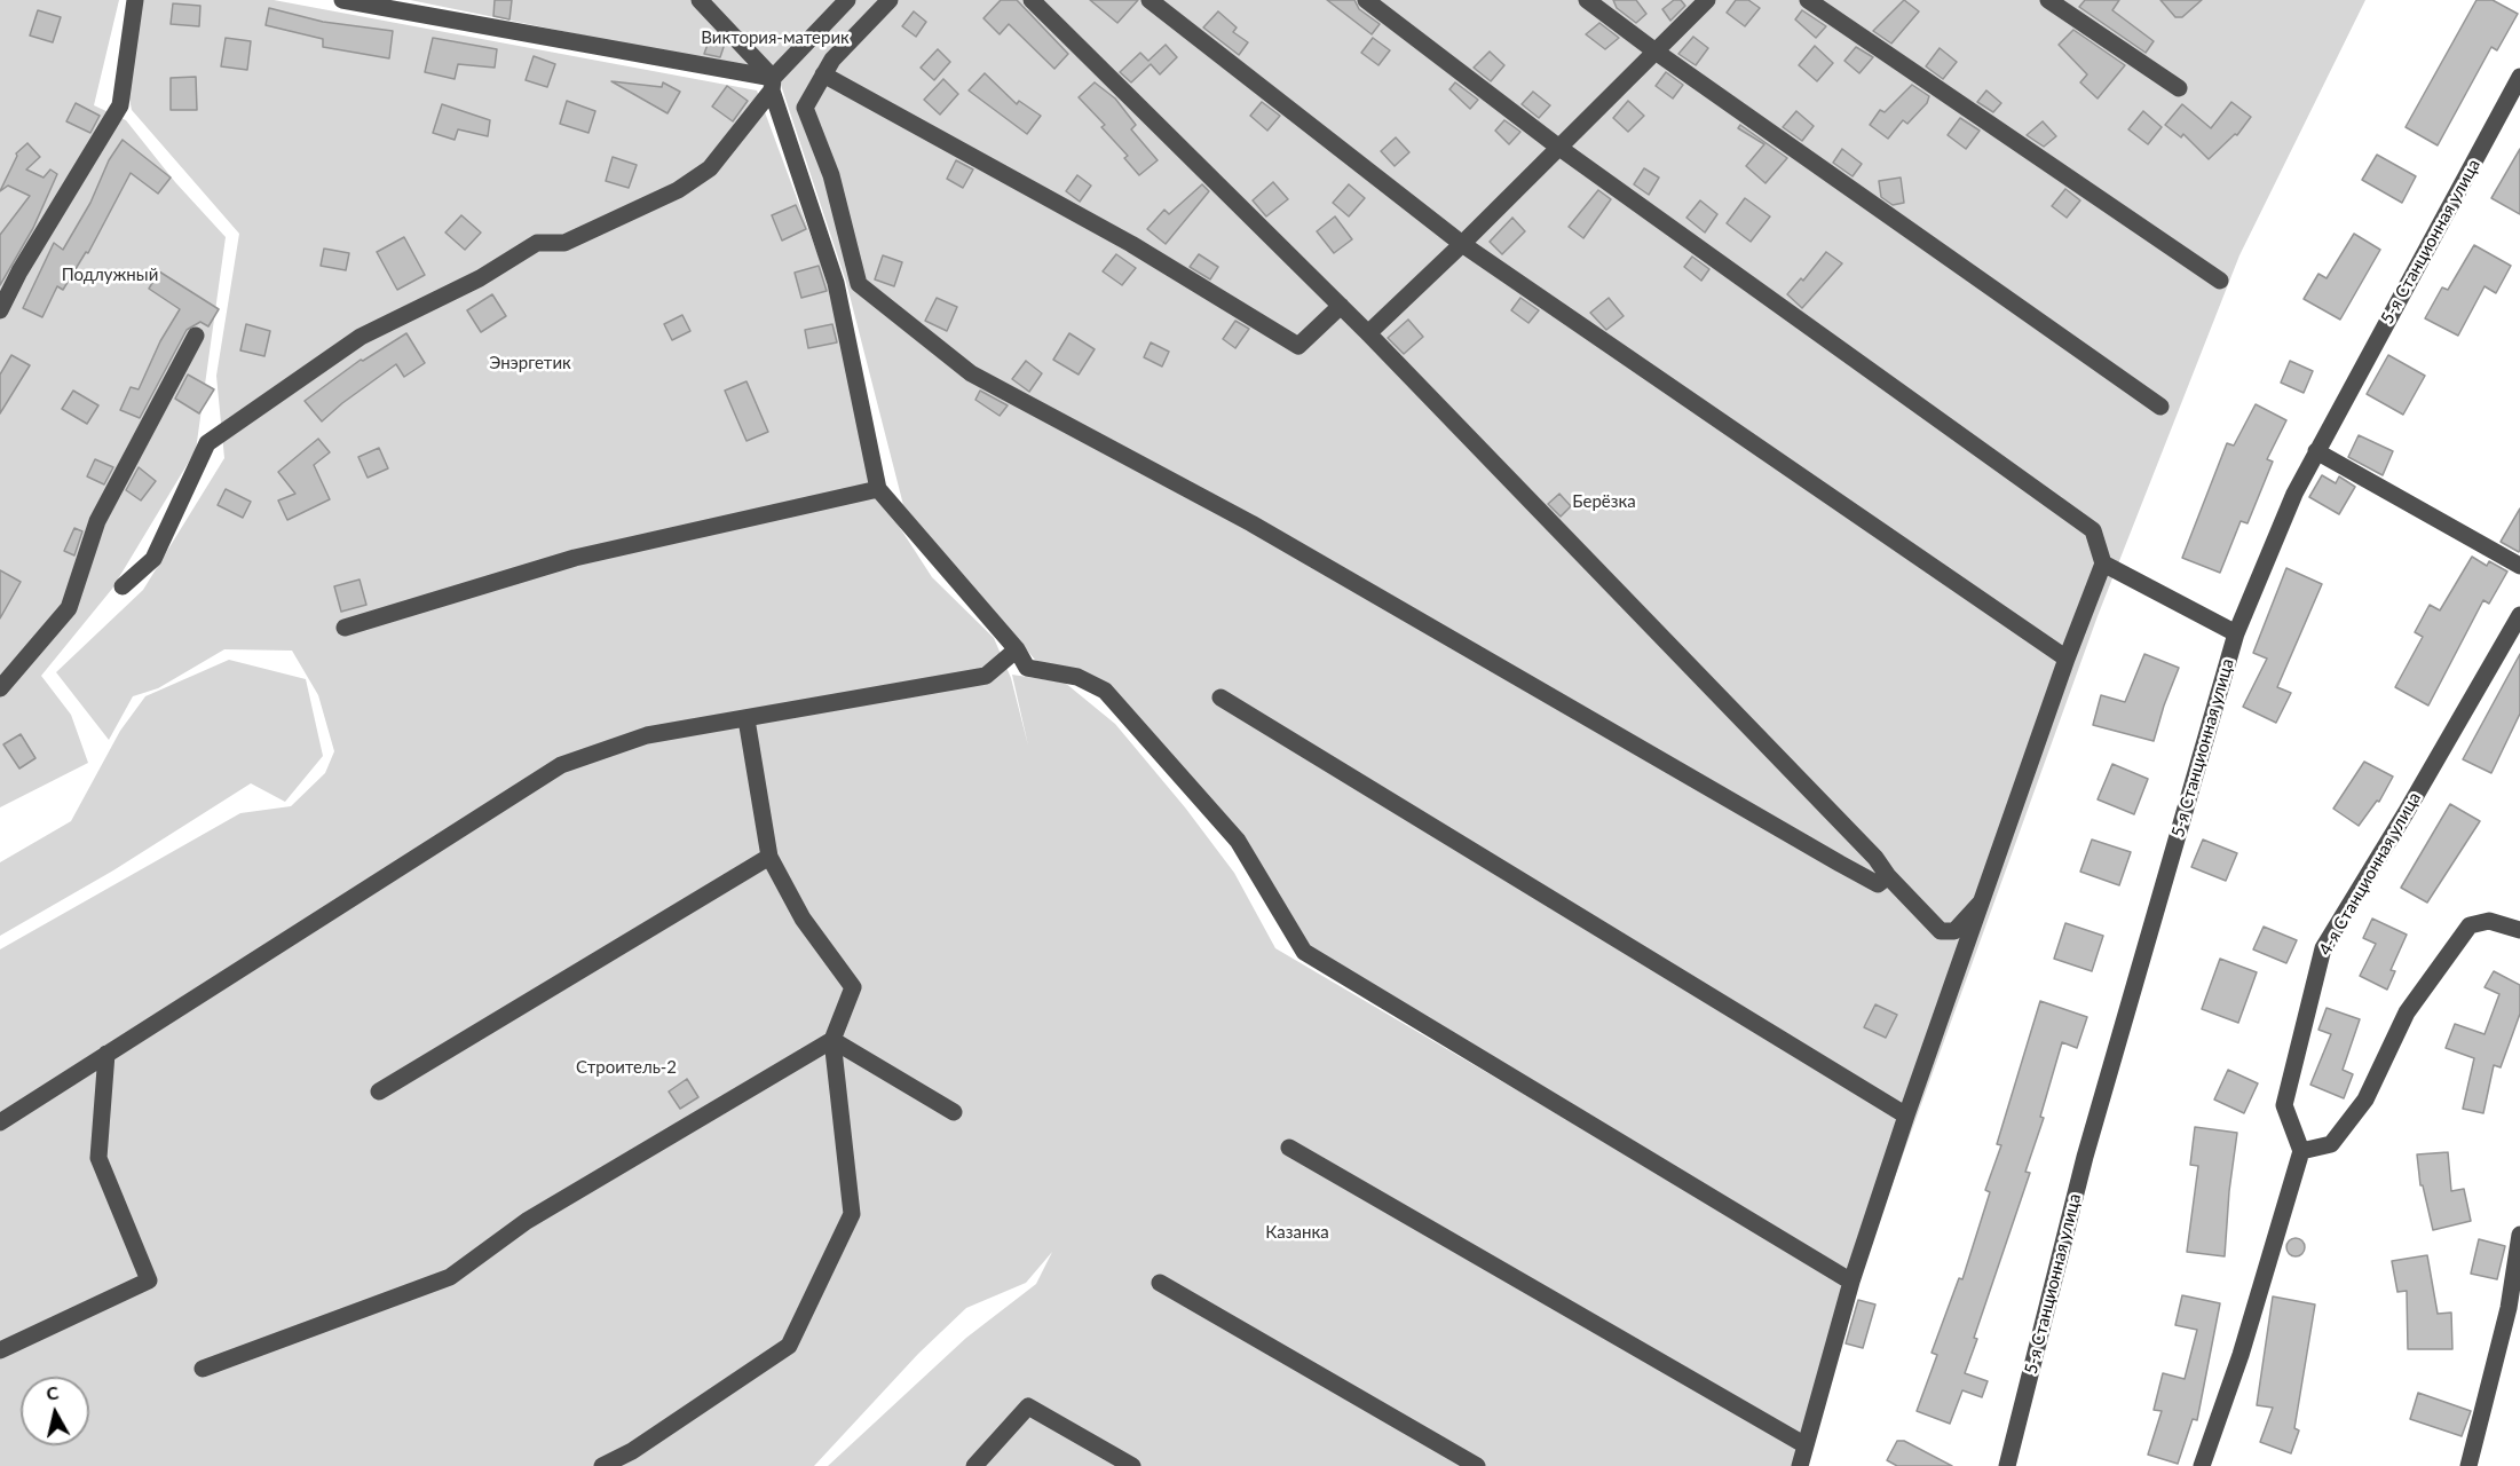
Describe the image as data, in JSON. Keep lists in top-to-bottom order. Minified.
{"streets":{"street":["5-я Станционная улица","4-я Станционная улица"]},"parks":["Виктория-материк","Подлужный","Энэргетик","Берёзка","Строитель-2","Казанка"],"north":"top"}
